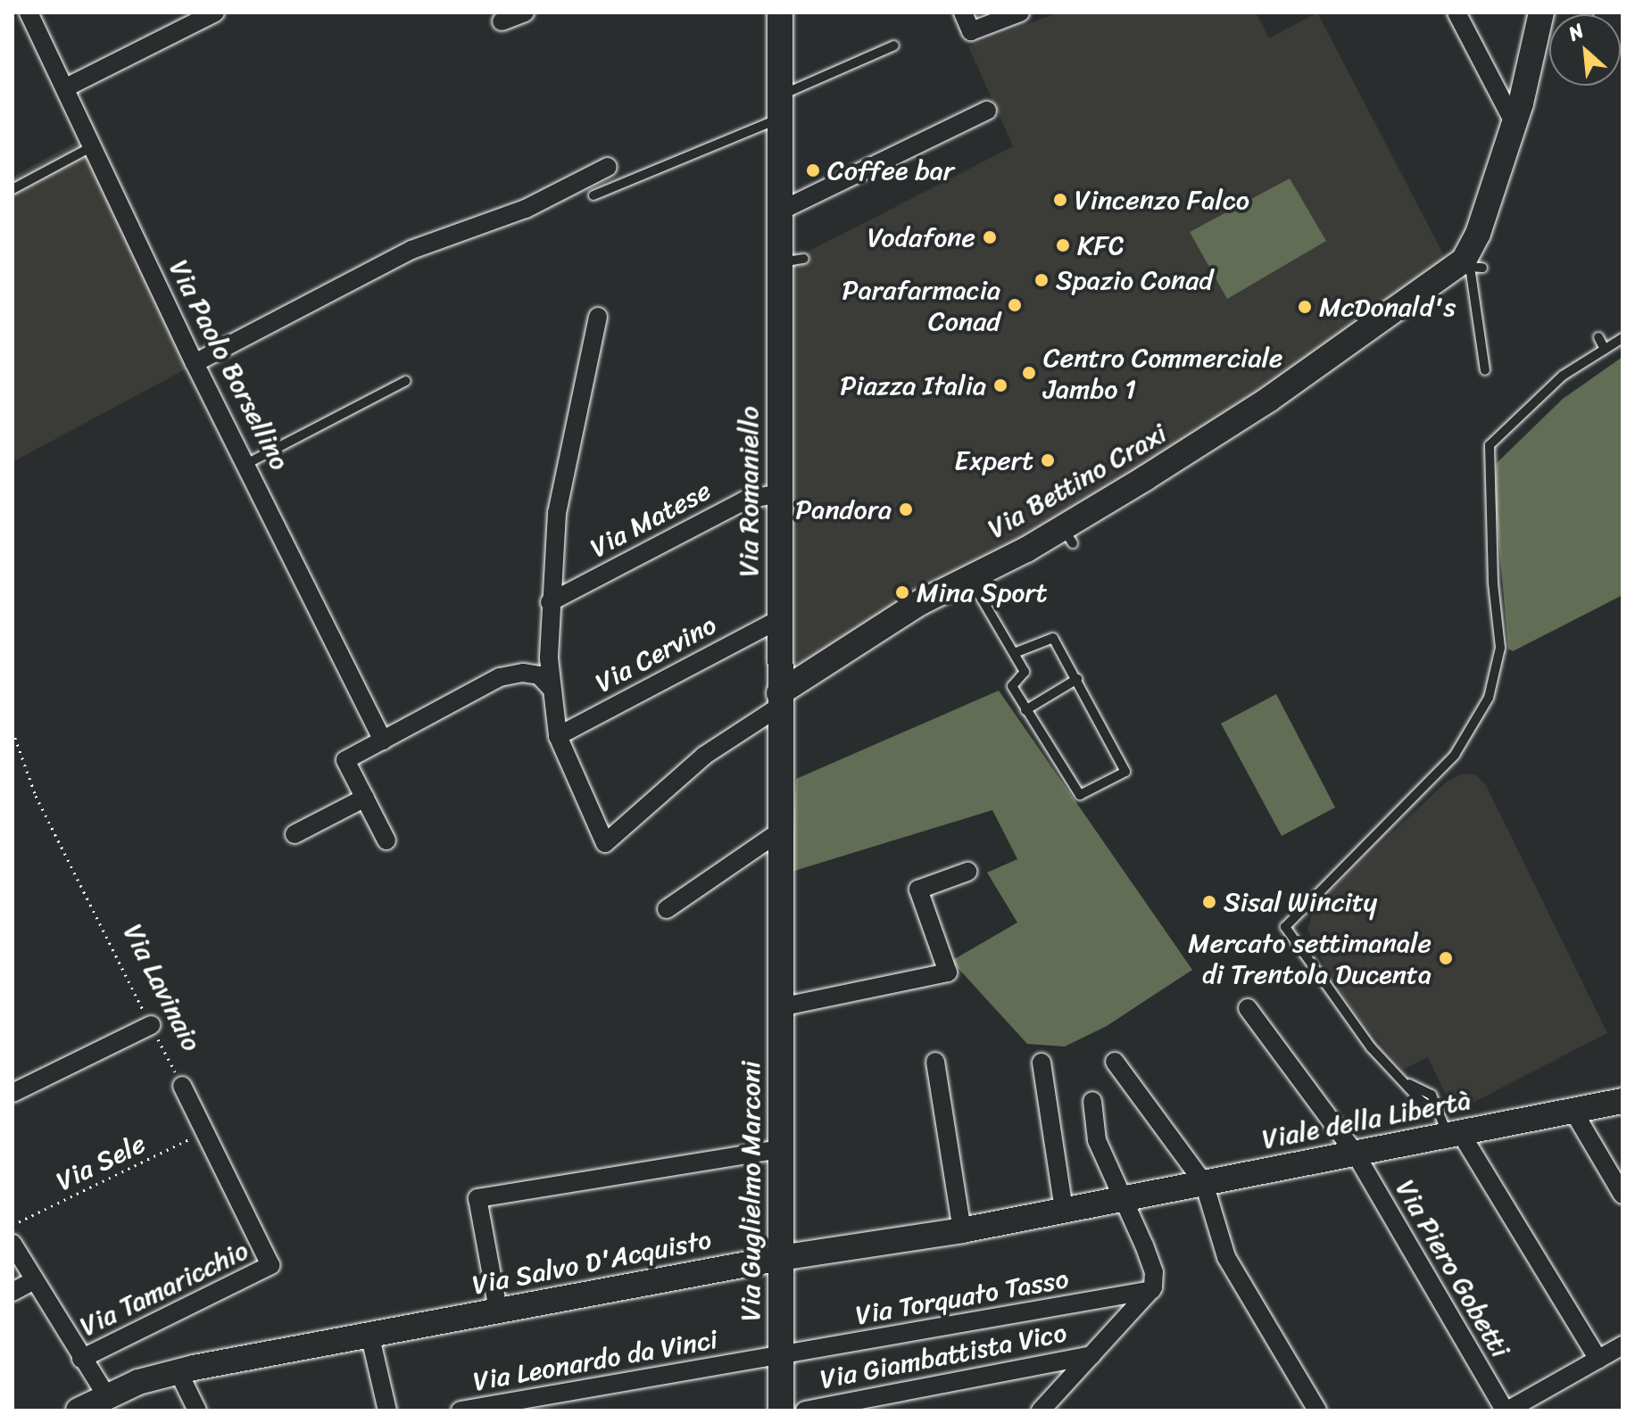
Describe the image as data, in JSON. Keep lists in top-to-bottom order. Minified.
{"streets":{"street":["Via Paolo Borsellino","Via Bettino Craxi","Via Romaniello","Via Matese","Via Cervino","Via Lavinaio","Viale della Libertà","Via Guglielmo Marconi","Via Salvo D'Acquisto","Via Piero Gobetti","Via Tamaricchio","Via Torquato Tasso","Via Giambattista Vico","Via Leonardo da Vinci"],"path":["Via Sele"]},"crossings":[["Via Bettino Craxi","Via Romaniello"],["Via Romaniello","Via Matese"],["Via Romaniello","Via Cervino"],["Via Romaniello","Via Guglielmo Marconi"],["Via Lavinaio","Via Sele"],["Via Lavinaio","Via Tamaricchio"],["Viale della Libertà","Via Salvo D'Acquisto"],["Viale della Libertà","Via Piero Gobetti"],["Via Guglielmo Marconi","Via Salvo D'Acquisto"],["Via Guglielmo Marconi","Via Torquato Tasso"],["Via Guglielmo Marconi","Via Leonardo da Vinci"],["Via Torquato Tasso","Via Leonardo da Vinci"]],"places":["Coffee bar","Vincenzo Falco","Vodafone","KFC","Spazio Conad","Parafarmacia Conad","McDonald's","Centro Commerciale Jambo 1","Piazza Italia","Expert","Pandora","Mina Sport","Sisal Wincity","Mercato settimanale di Trentola Ducenta"],"north":"top left"}
